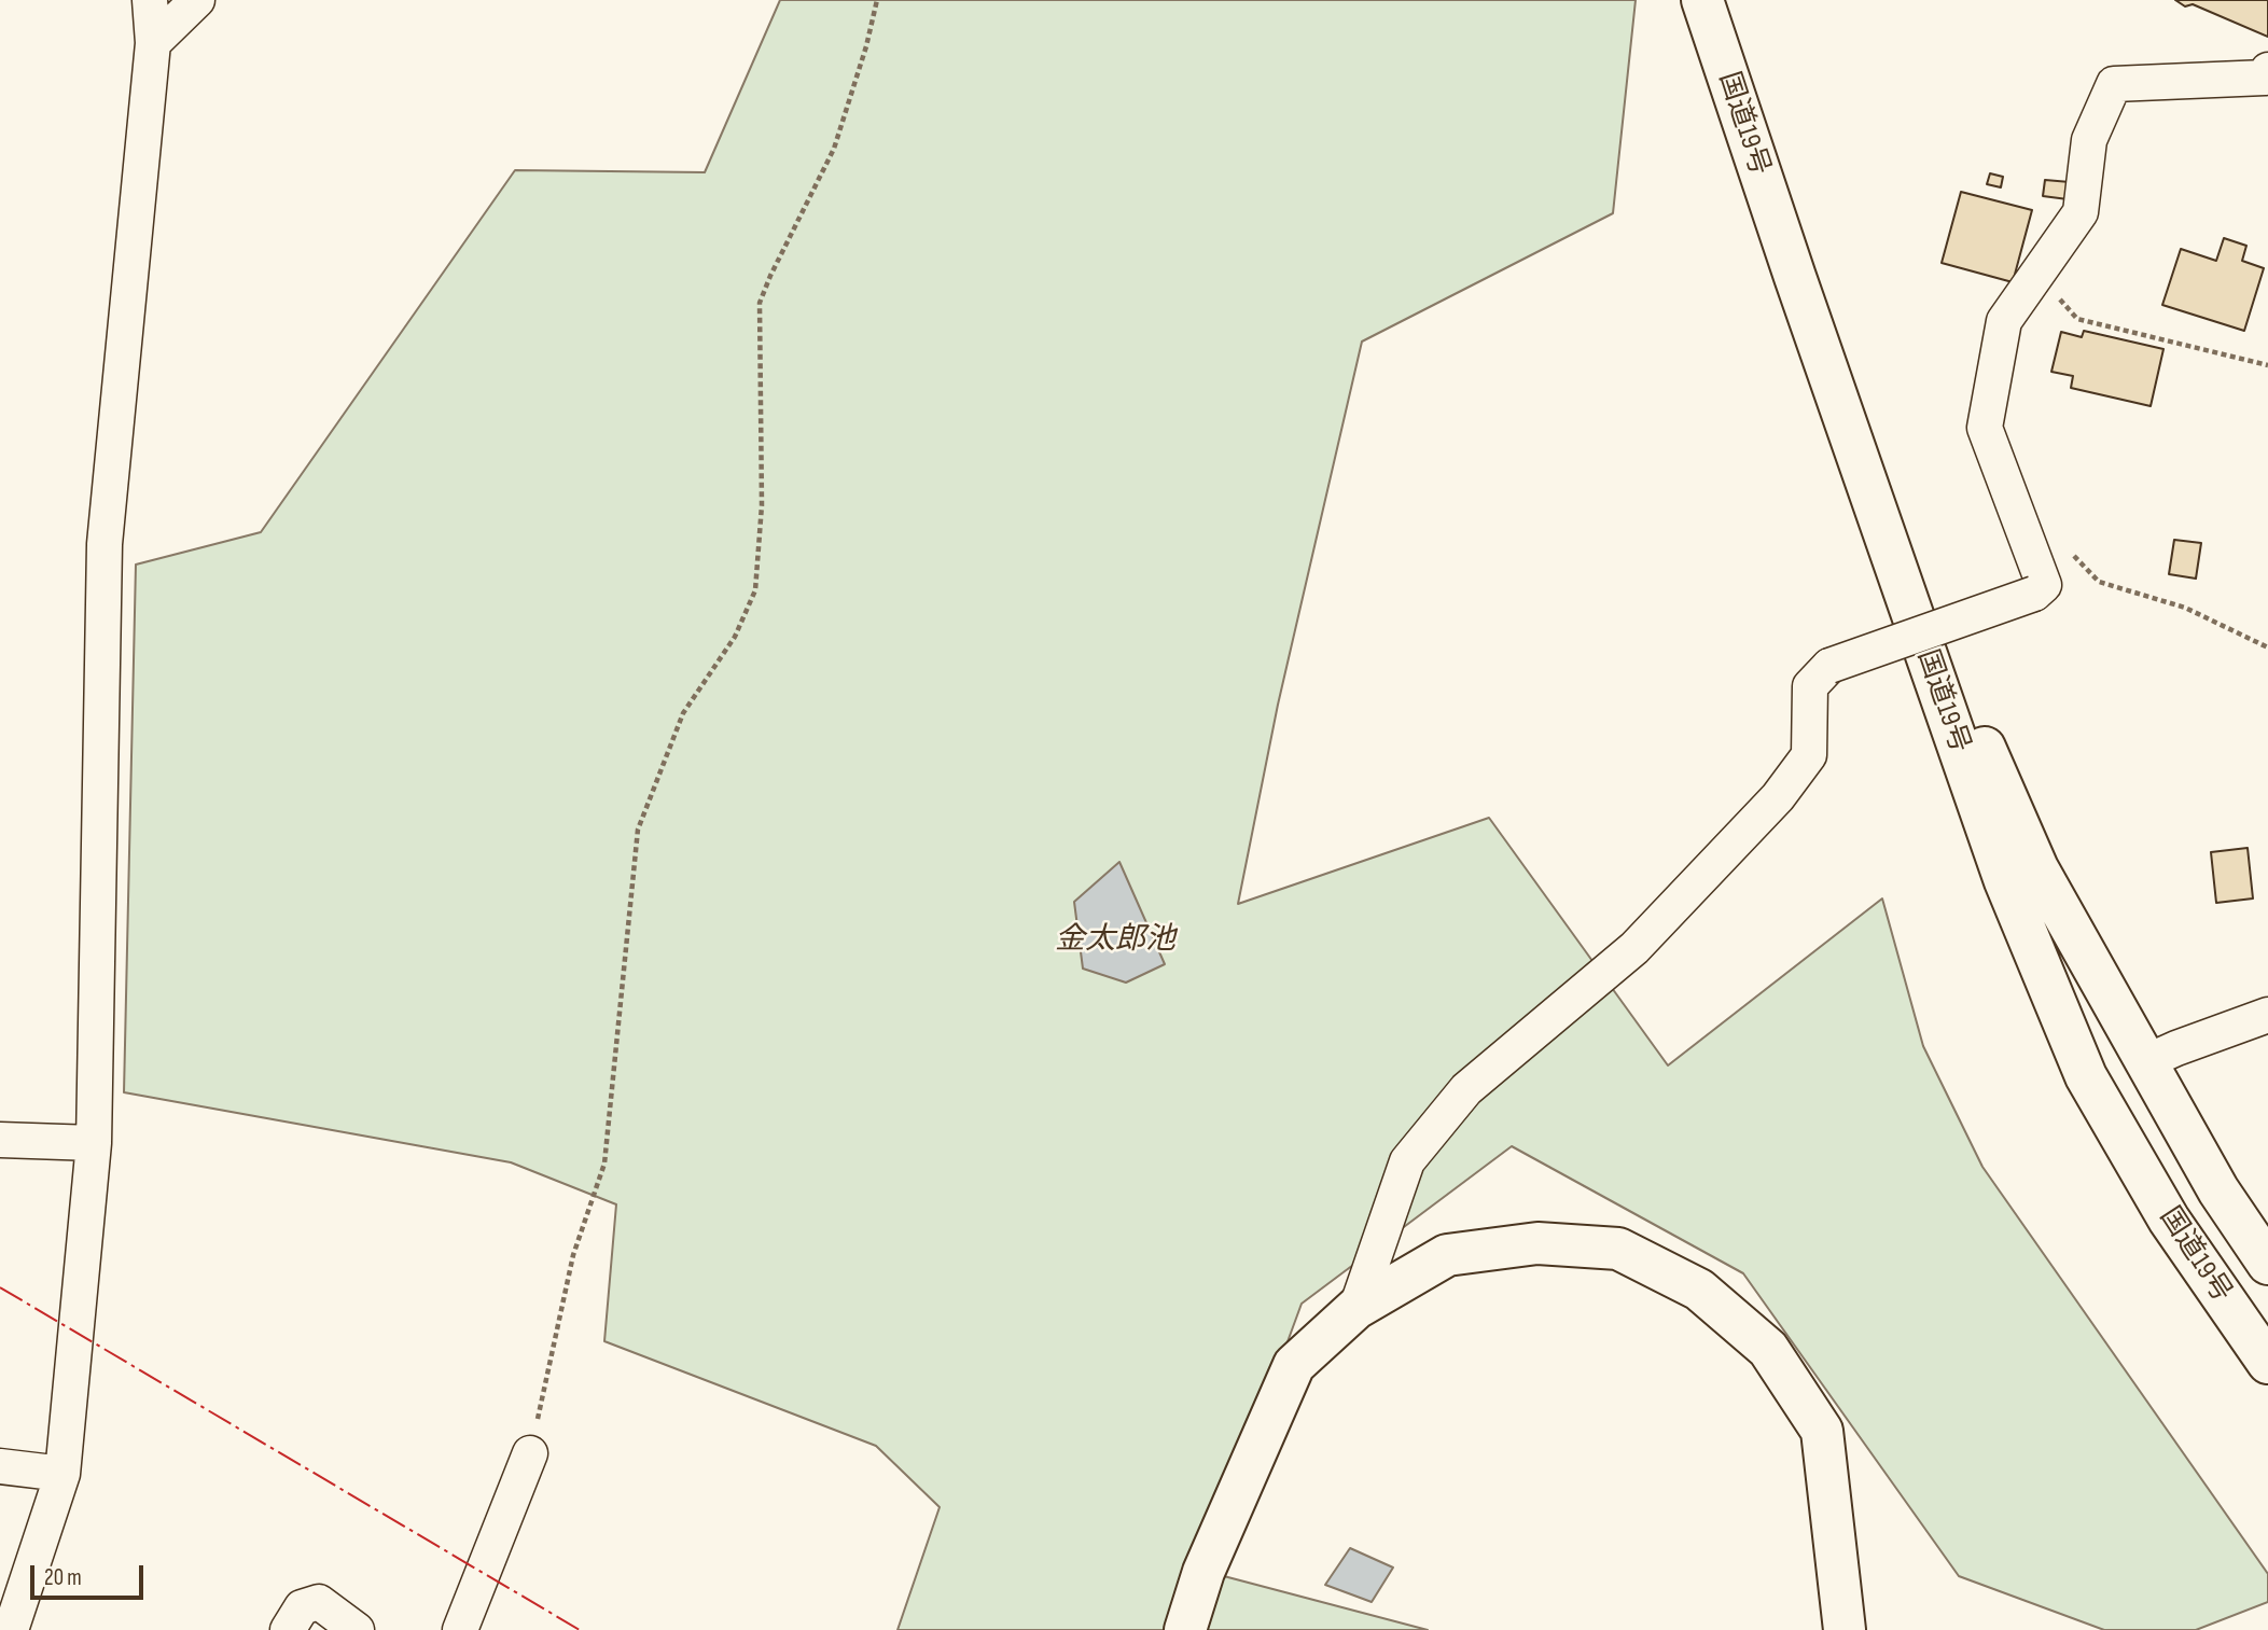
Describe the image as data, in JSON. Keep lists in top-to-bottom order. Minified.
{"streets":{"main road":["国道19号"]},"water":["金太郎池"],"scale_bar":"20 m"}
